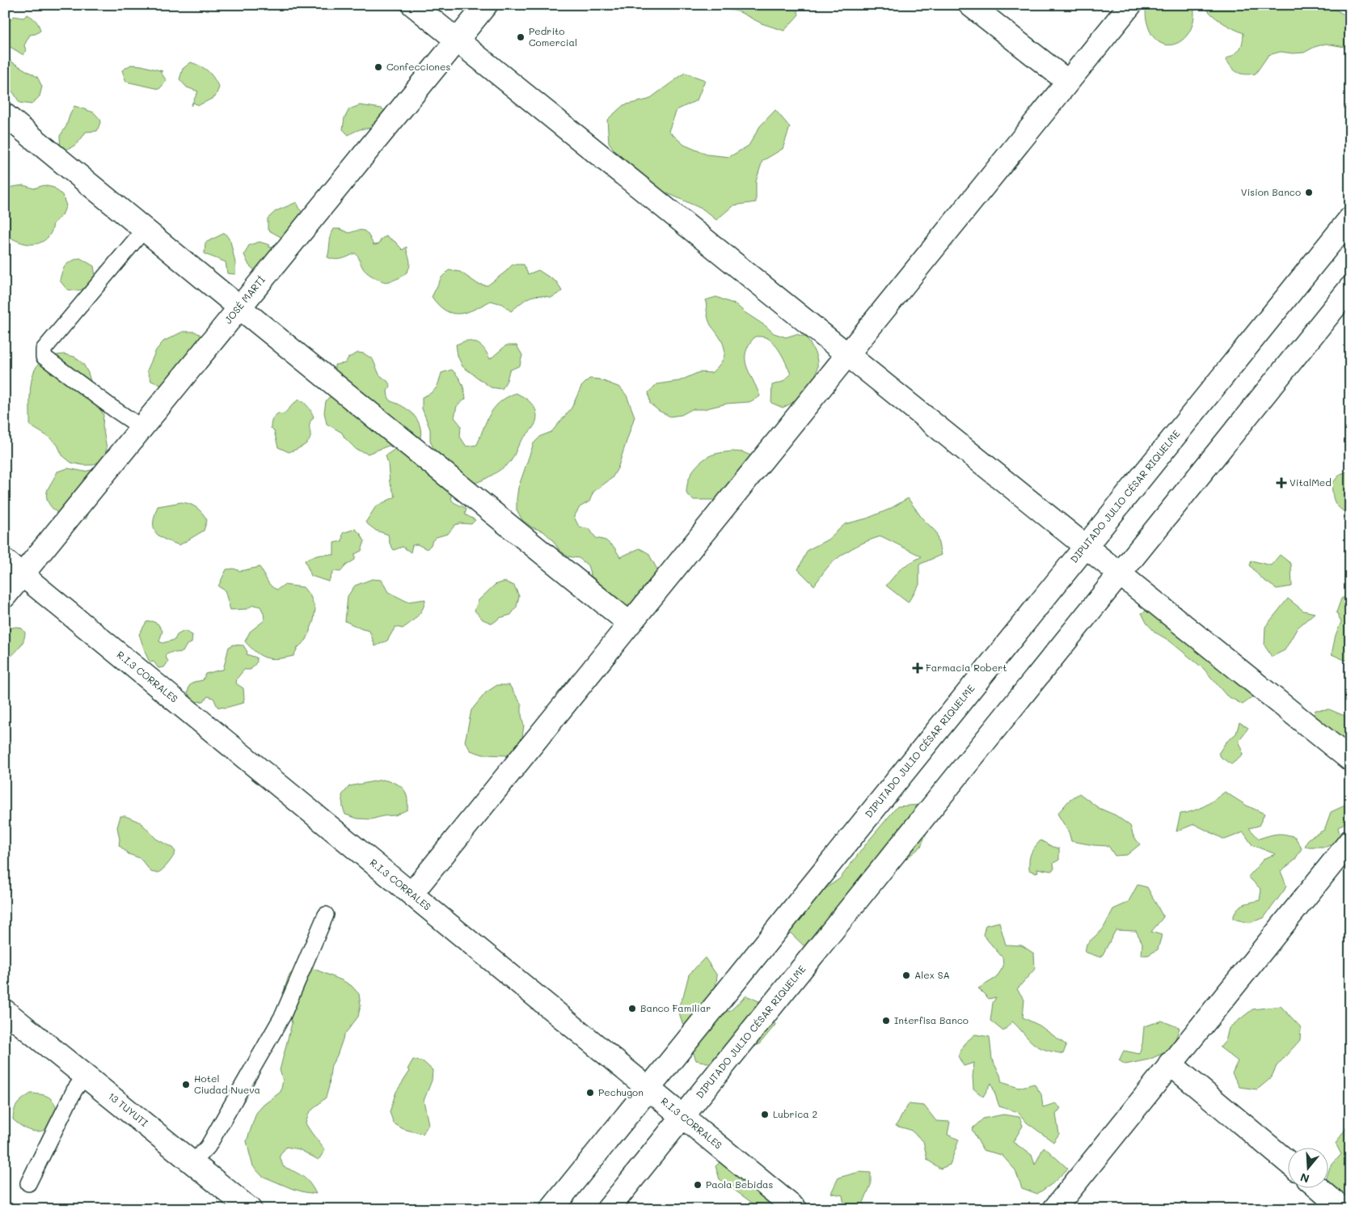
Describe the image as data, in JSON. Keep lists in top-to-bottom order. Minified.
{"streets":{"street":["JOSÉ MARTÍ","DIPUTADO JULIO CÉSAR RIQUELME","R.I.3 CORRALES","13 TUYUTI"]},"crossings":[["JOSÉ MARTÍ","R.I.3 CORRALES"],["DIPUTADO JULIO CÉSAR RIQUELME","R.I.3 CORRALES"]],"places":{"other":["Pedrito Comercial","Confecciones","Vision Banco","Alex SA","Banco Familiar","Interfisa Banco","Hotel Ciudad Nueva","Pechugon","Lubrica 2","Paola Bebidas"],"health":["VitalMed","Farmacia Robert"]},"north":"bottom"}
